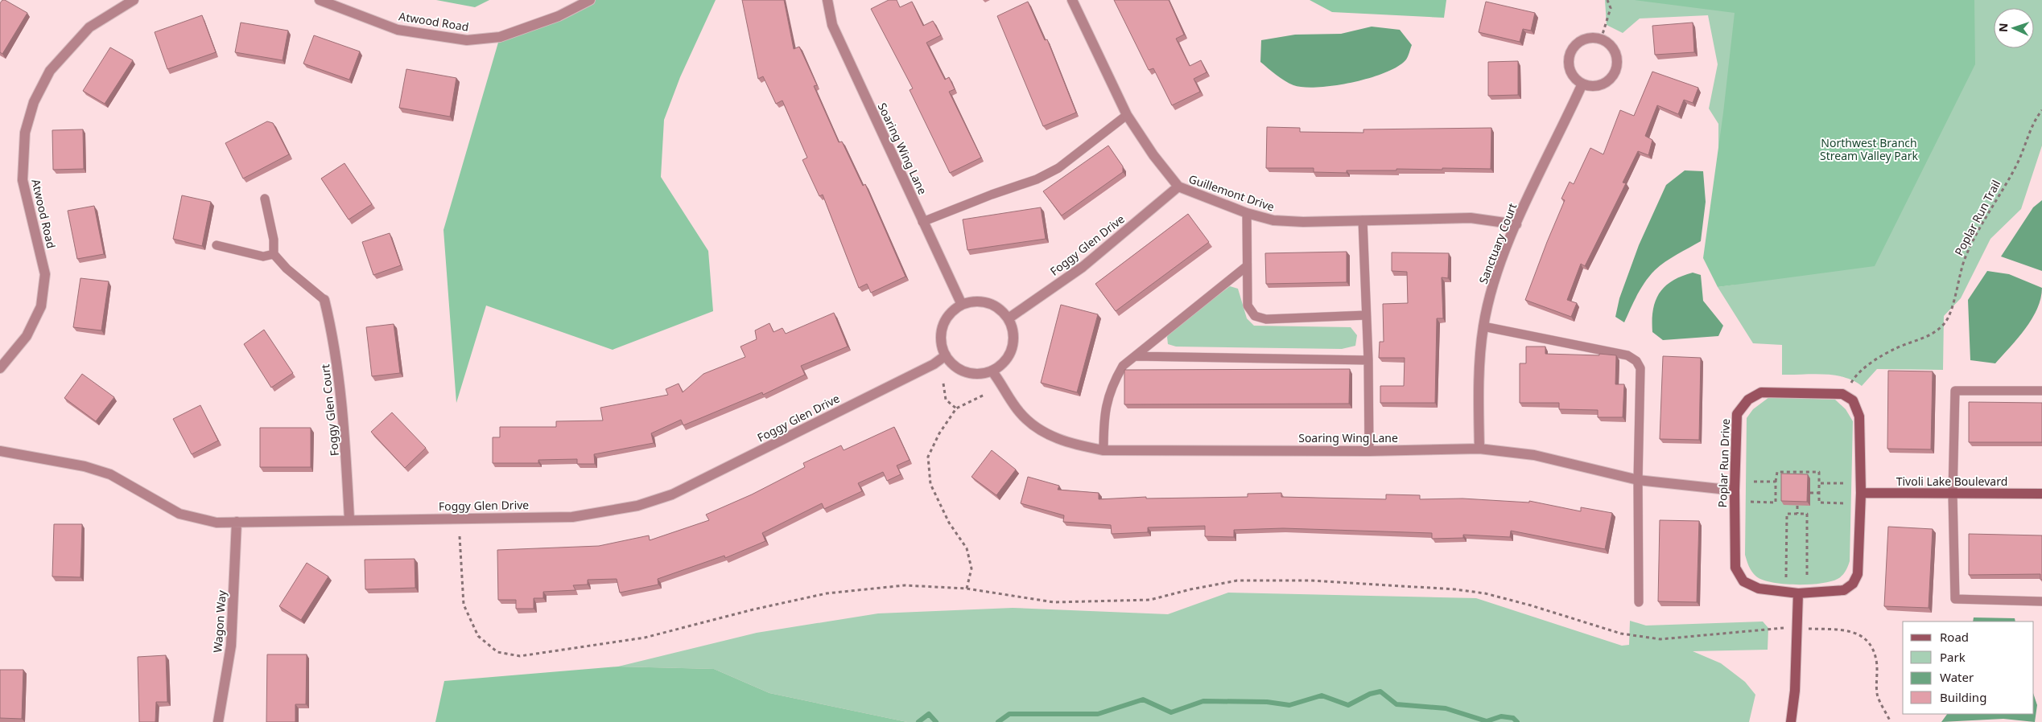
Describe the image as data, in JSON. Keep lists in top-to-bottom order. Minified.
{"streets":{"street":["Atwood Road","Soaring Wing Lane","Guillemont Drive","Sanctuary Court","Foggy Glen Drive","Foggy Glen Court","Poplar Run Drive","Tivoli Lake Boulevard","Wagon Way"],"path":["Poplar Run Trail"]},"crossings":[["Soaring Wing Lane","Sanctuary Court"],["Soaring Wing Lane","Foggy Glen Drive"],["Soaring Wing Lane","Poplar Run Drive"],["Guillemont Drive","Sanctuary Court"],["Guillemont Drive","Foggy Glen Drive"],["Foggy Glen Drive","Foggy Glen Court"],["Foggy Glen Drive","Wagon Way"],["Poplar Run Drive","Tivoli Lake Boulevard"]],"parks":["Northwest Branch Stream Valley Park"],"legend":["Road","Park","Water","Building"],"north":"left"}
